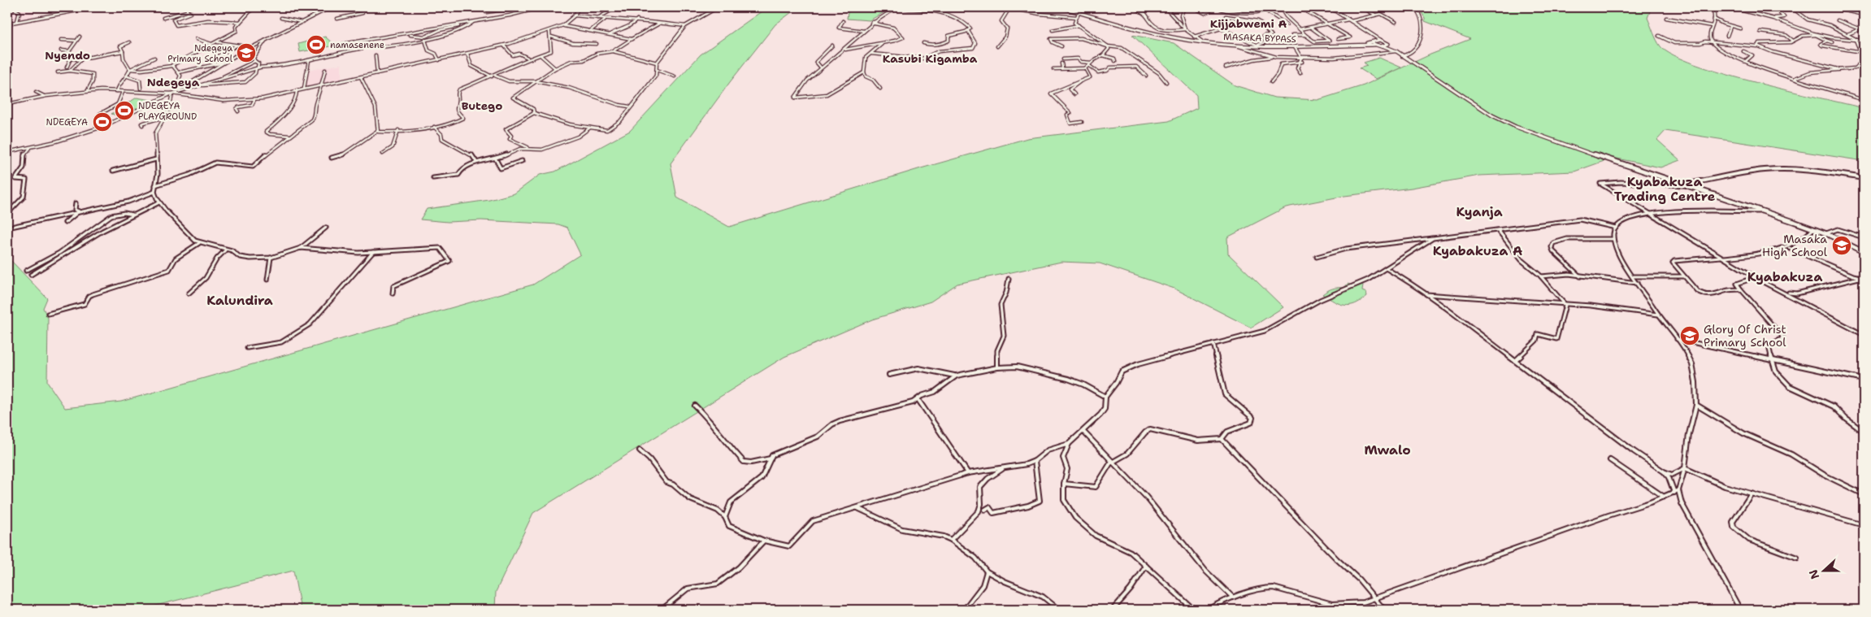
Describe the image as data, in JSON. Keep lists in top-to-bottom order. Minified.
{"streets":{"highway":["MASAKA BYPASS"]},"districts":["Kijjabwemi A","Nyendo","Kasubi Kigamba","Ndegeya","Butego","Kyabakuza Trading Centre","Kyanja","Kyabakuza A","Kyabakuza","Kalundira","Mwalo"],"places":{"sports":["namasenene","NDEGEYA PLAYGROUND","NDEGEYA"],"school or university":["Ndegeya Primary School","Masaka High School","Glory Of Christ Primary School"]},"north":"left"}
